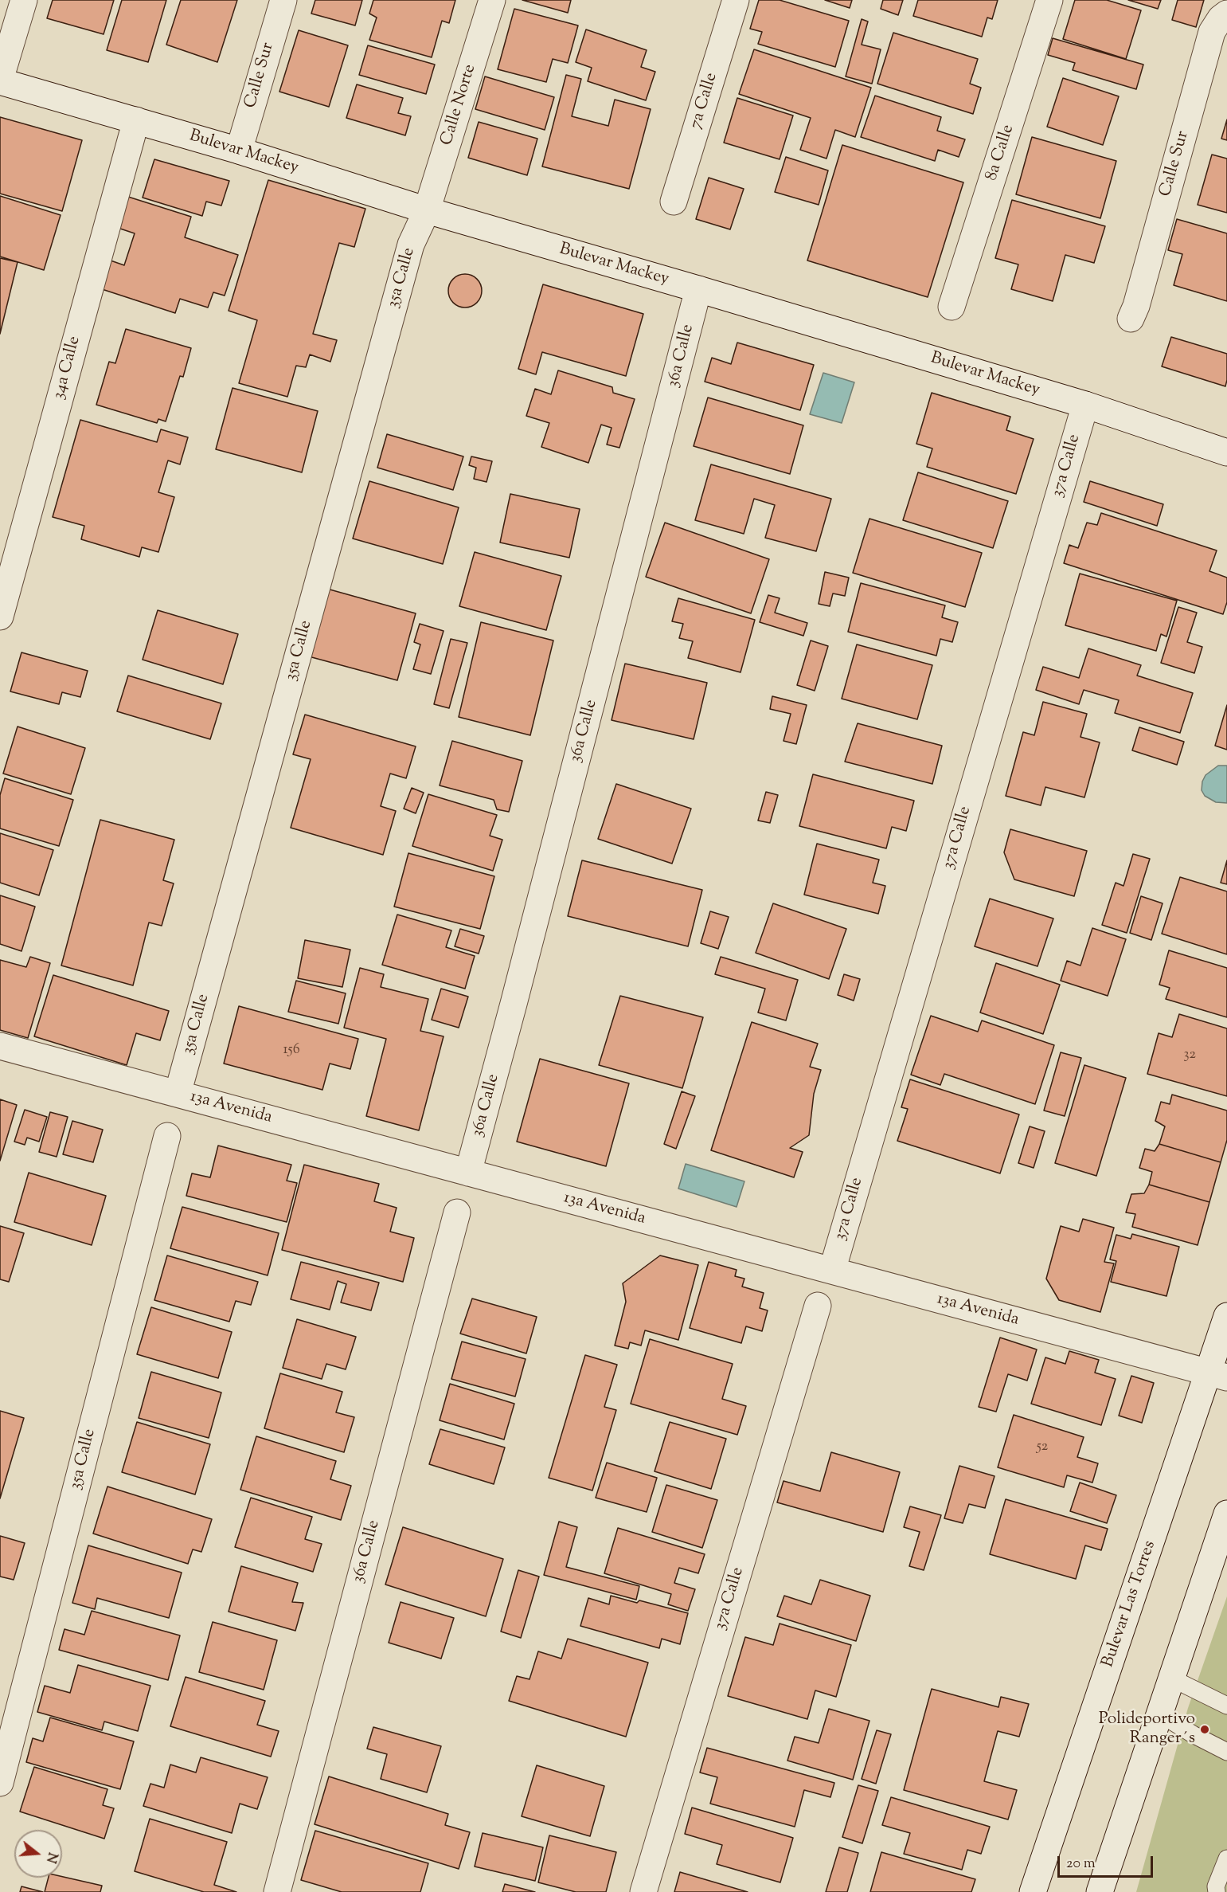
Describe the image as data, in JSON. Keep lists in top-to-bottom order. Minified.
{"streets":{"street":["Calle Sur","7a Calle","Calle Norte","Bulevar Mackey","8a Calle","35a Calle","36a Calle","34a Calle","37a Calle","13a Avenida","Bulevar Las Torres"]},"crossings":[["Calle Sur","Bulevar Mackey"],["Calle Norte","Bulevar Mackey"],["Calle Norte","35a Calle"],["Bulevar Mackey","35a Calle"],["Bulevar Mackey","36a Calle"],["Bulevar Mackey","34a Calle"],["Bulevar Mackey","37a Calle"],["35a Calle","13a Avenida"],["36a Calle","13a Avenida"],["37a Calle","13a Avenida"],["13a Avenida","Bulevar Las Torres"]],"places":["Polideportivo Ranger´s"],"house_numbers":["156","32","52"],"scale_bar":"20 m","north":"right"}
